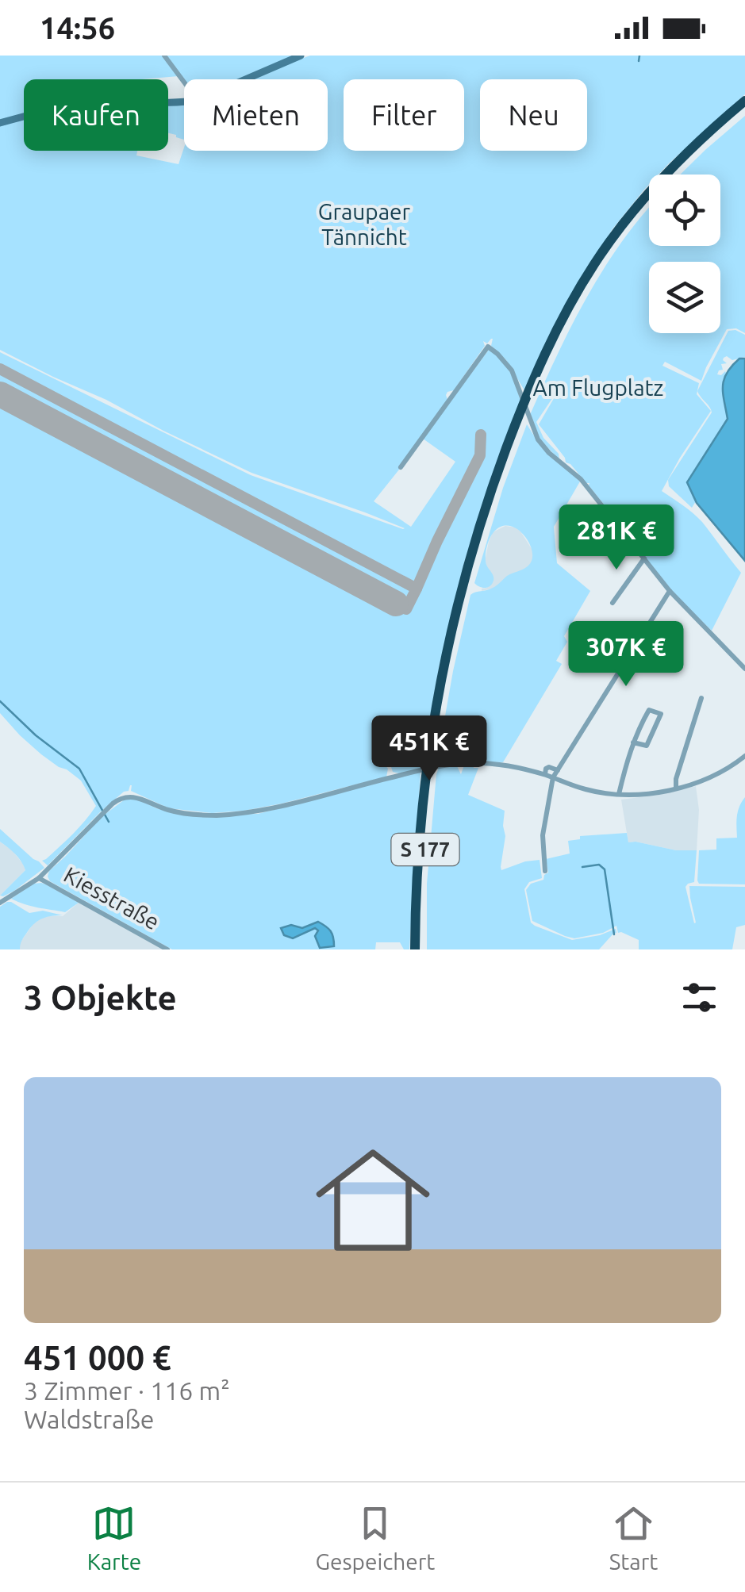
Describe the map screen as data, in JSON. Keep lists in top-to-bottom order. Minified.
{"streets":{"highway":["S 177"],"street":["Kiesstraße"]},"parks":["Graupaer Tännicht","Am Flugplatz"],"page":{"status":"14:56","chip":["Kaufen","Mieten","Filter","Neu"],"price":["281K €","307K €","451K €"],"heading":"3 Objekte","list":[{"name":"451 000 €","note":"3 Zimmer · 116 m² · Waldstraße"}],"tabs":["Karte","Gespeichert","Start"]}}
